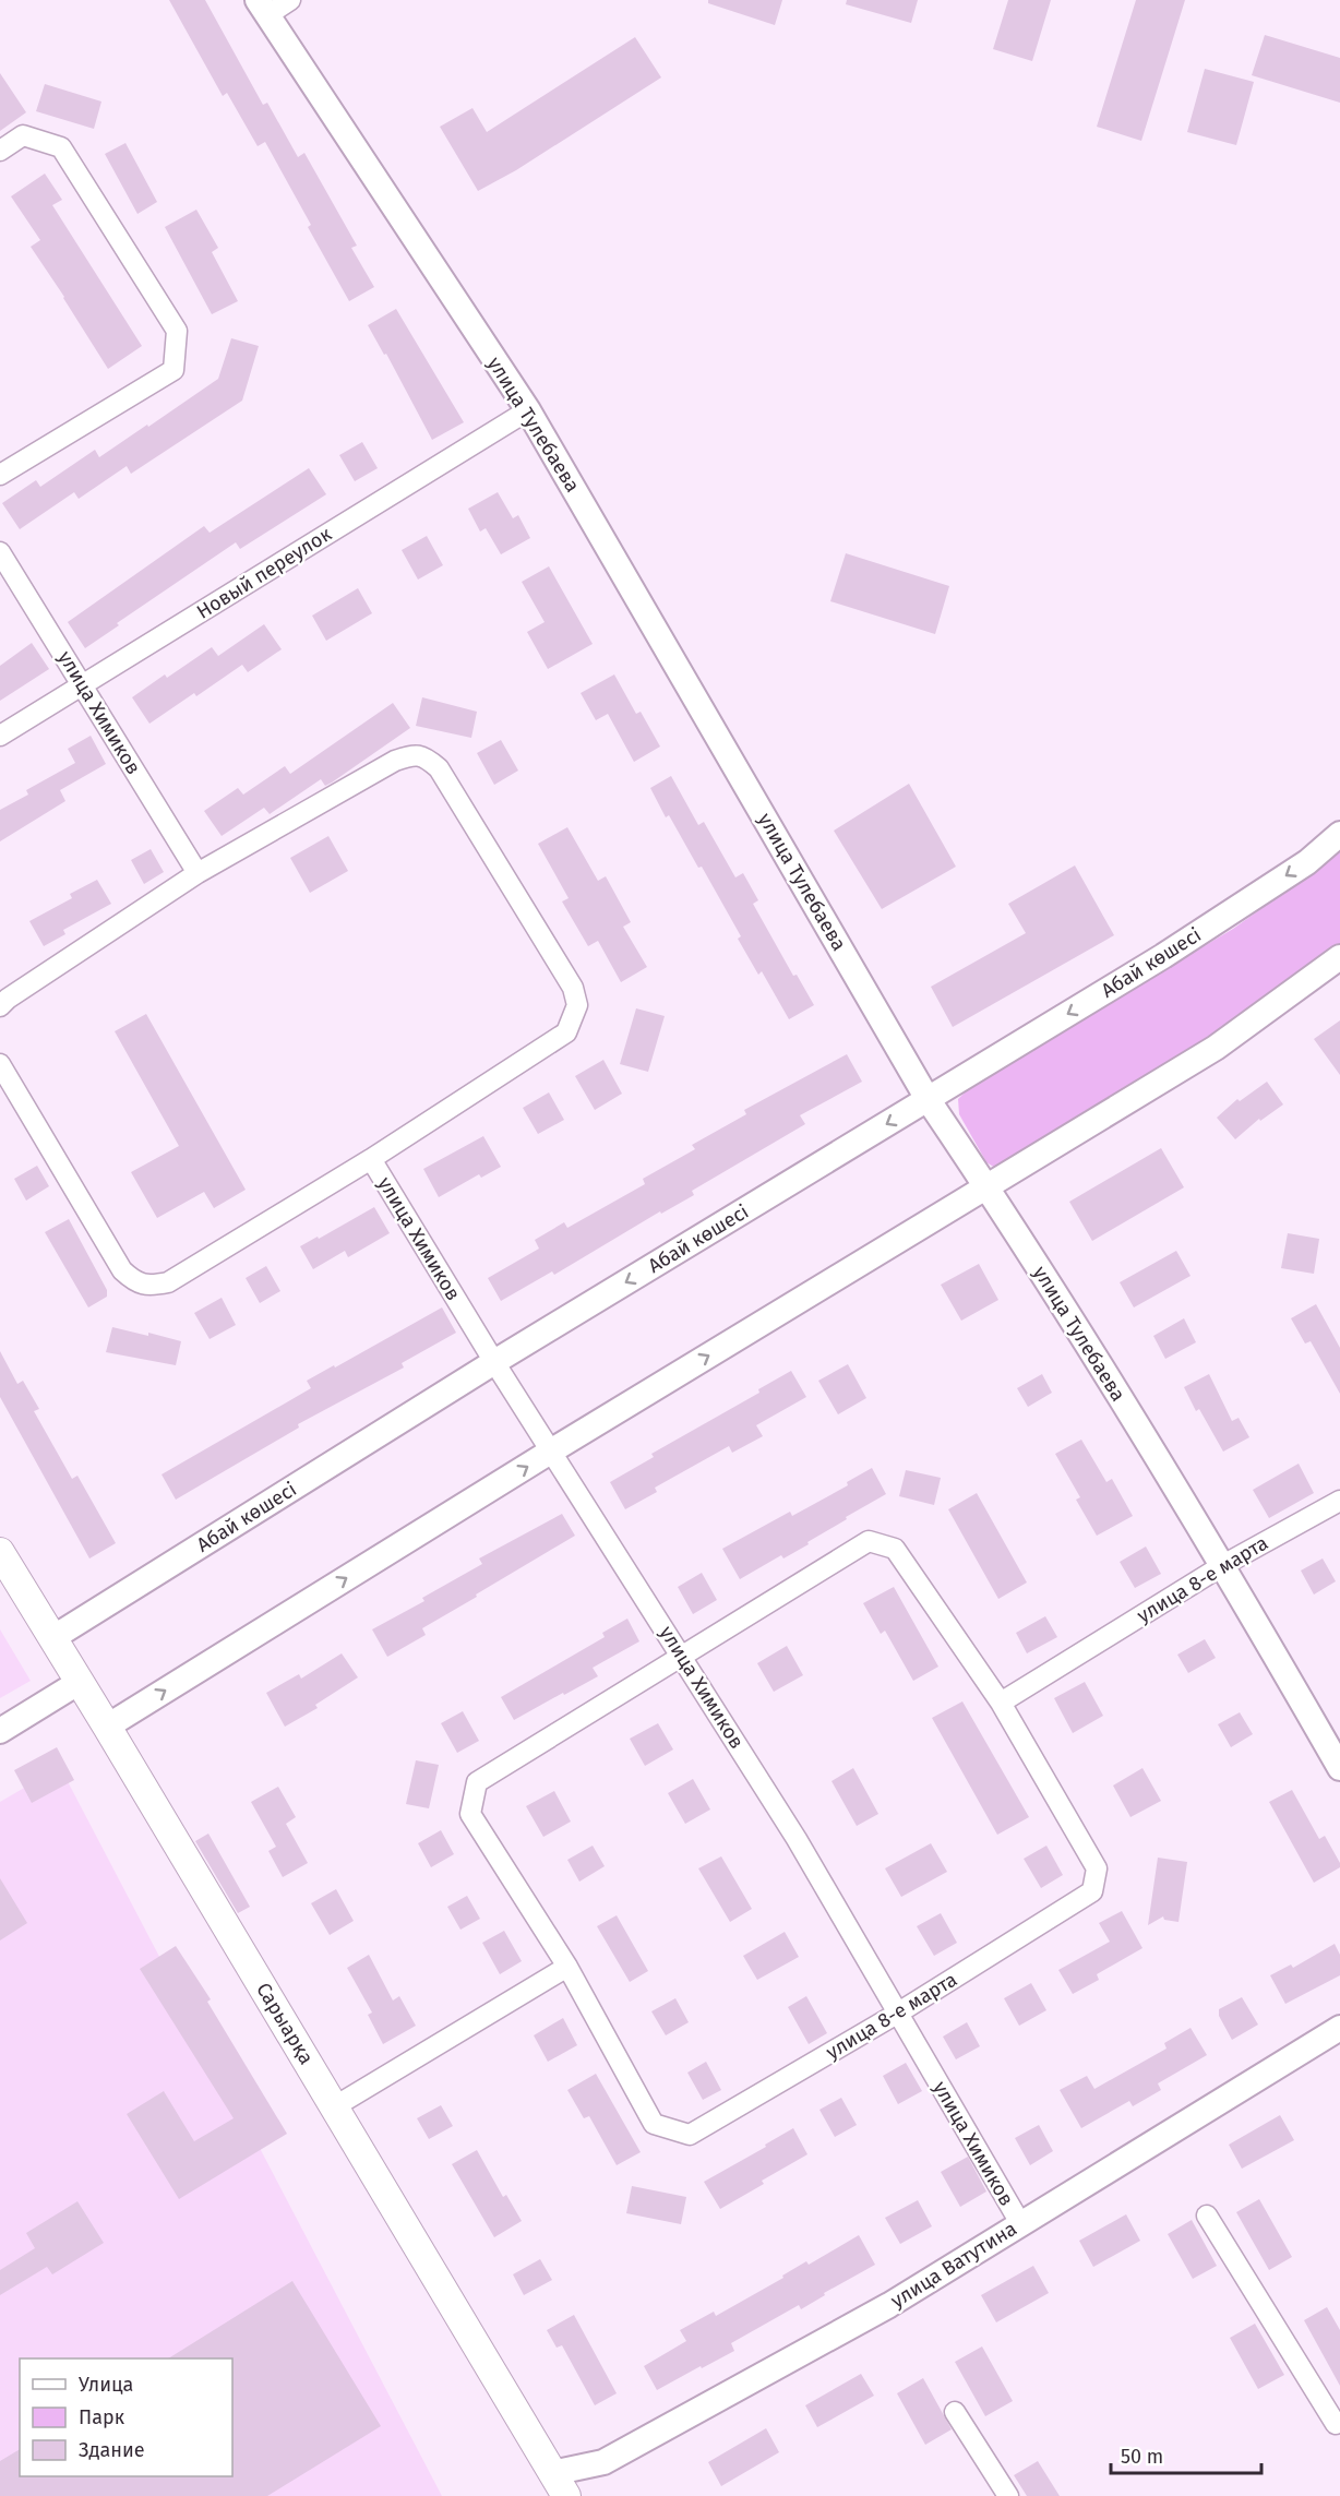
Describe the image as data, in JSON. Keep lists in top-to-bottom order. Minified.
{"streets":{"main road":["Сарыарқа"],"street":["улица Тулебаева","Новый переулок","улица Химиков","Абай көшесі","улица 8-е марта","улица Ватутина"]},"crossings":[["улица Тулебаева","Новый переулок"],["улица Тулебаева","Абай көшесі"],["улица Тулебаева","улица 8-е марта"],["Новый переулок","улица Химиков"],["улица Химиков","Абай көшесі"],["улица Химиков","улица 8-е марта"],["улица Химиков","улица Ватутина"],["Абай көшесі","Сарыарқа"],["Сарыарқа","улица Ватутина"]],"legend":["Улица","Парк","Здание"],"scale_bar":"50 m"}
